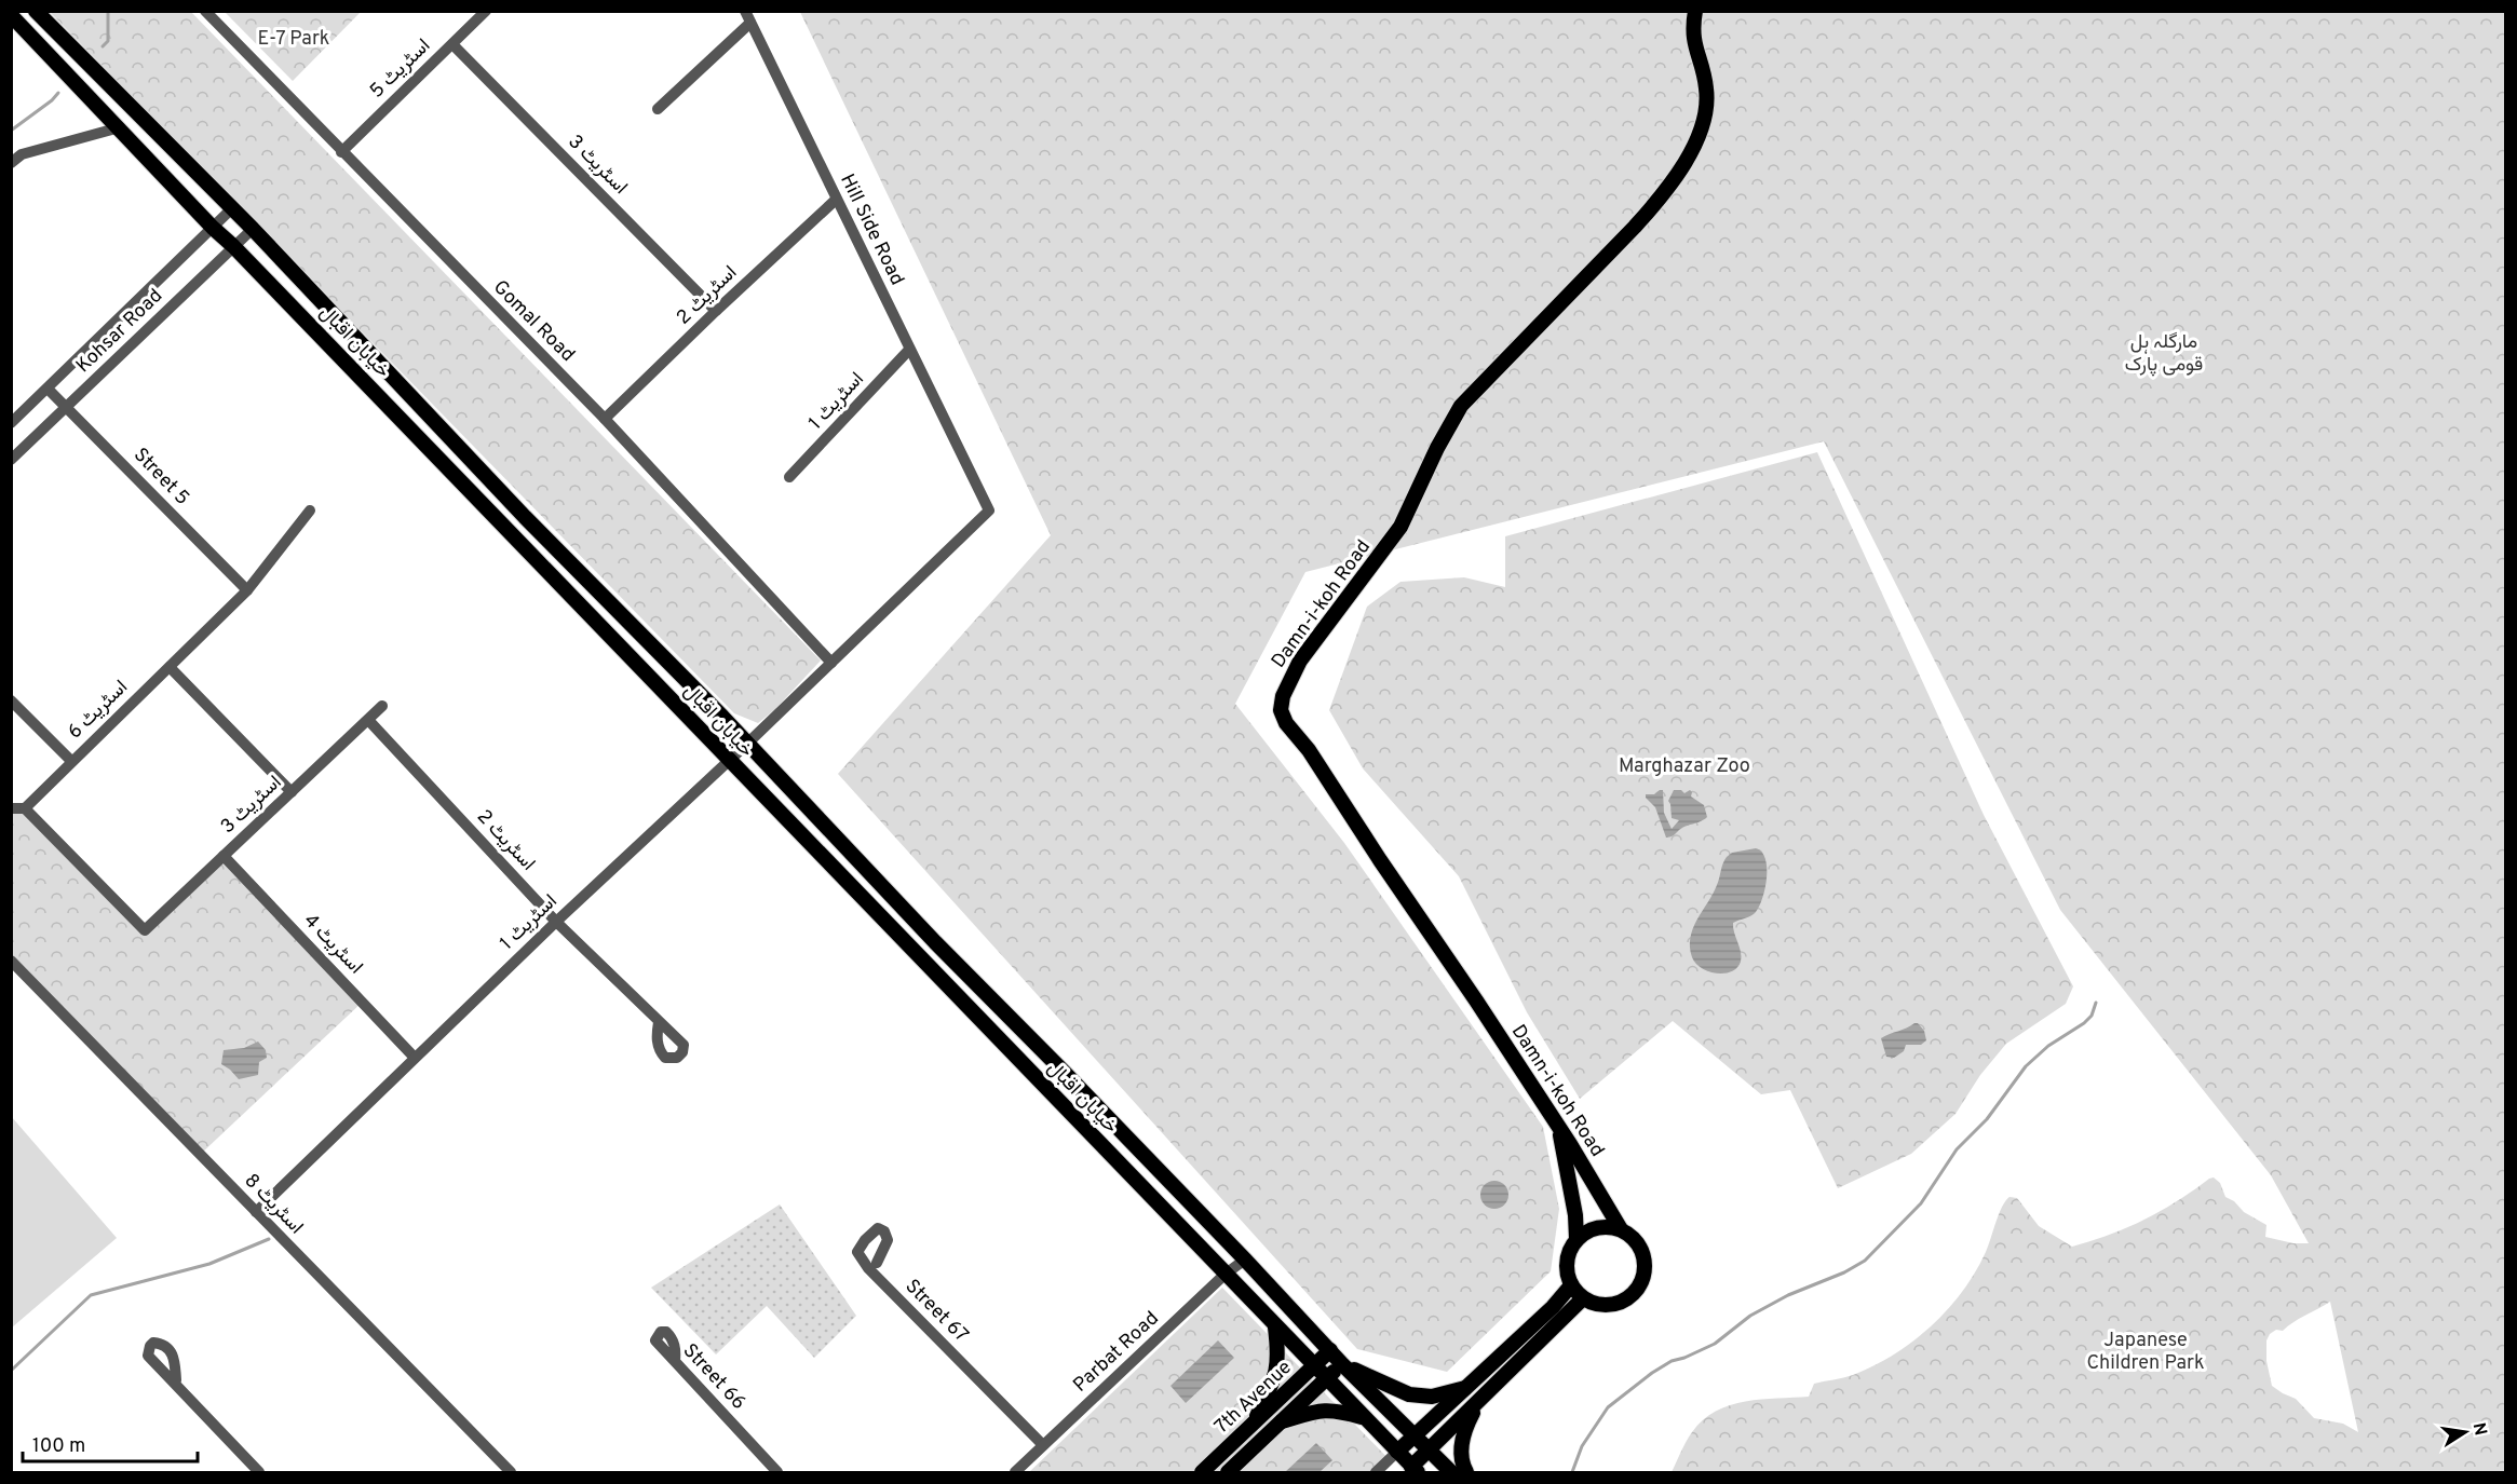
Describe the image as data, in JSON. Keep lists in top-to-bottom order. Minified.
{"streets":{"main road":["خیابان اقبال","Damn-i-koh Road","7th Avenue"],"street":["اسٹریٹ 5","اسٹریٹ 3","Hill Side Road","اسٹریٹ 2","Gomal Road","Kohsar Road","اسٹریٹ 1","Street 5","اسٹریٹ 6","اسٹریٹ 4","اسٹریٹ 8","Street 67","Parbat Road","Street 66"]},"crossings":[["اسٹریٹ 5","اسٹریٹ 3"],["اسٹریٹ 5","Gomal Road"],["اسٹریٹ 3","اسٹریٹ 2"],["اسٹریٹ 3","اسٹریٹ 6"],["اسٹریٹ 3","اسٹریٹ 4"],["Hill Side Road","اسٹریٹ 2"],["Hill Side Road","Gomal Road"],["Hill Side Road","اسٹریٹ 1"],["اسٹریٹ 2","Gomal Road"],["اسٹریٹ 2","اسٹریٹ 1"],["Gomal Road","اسٹریٹ 1"],["Kohsar Road","خیابان اقبال"],["Kohsar Road","Street 5"],["خیابان اقبال","اسٹریٹ 1"],["خیابان اقبال","Parbat Road"],["خیابان اقبال","7th Avenue"],["اسٹریٹ 1","اسٹریٹ 4"],["اسٹریٹ 1","اسٹریٹ 8"],["Street 5","اسٹریٹ 6"],["Street 67","Parbat Road"]],"parks":["E-7 Park","مارگلہ ہل قومی پارک","Marghazar Zoo","Japanese Children Park"],"scale_bar":"100 m","north":"right"}
